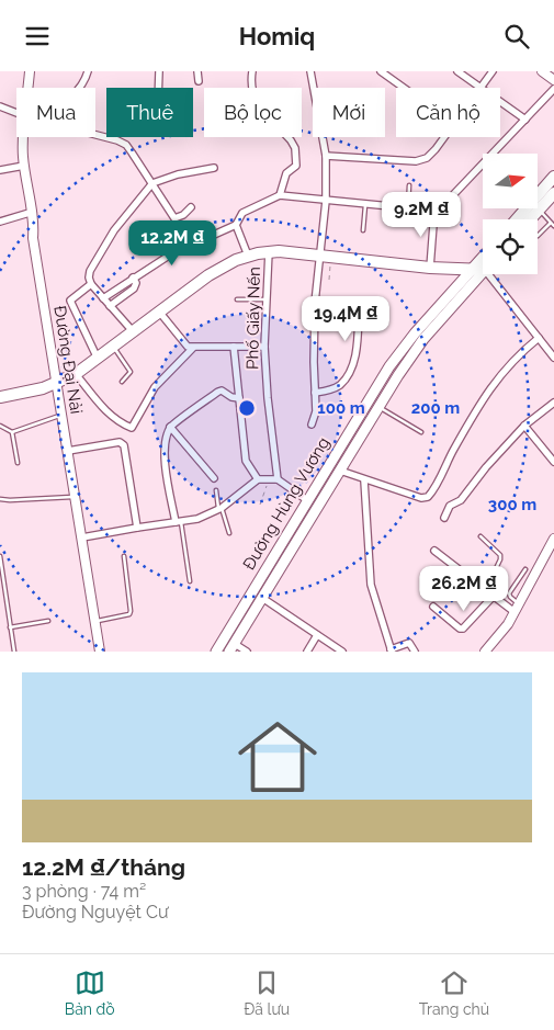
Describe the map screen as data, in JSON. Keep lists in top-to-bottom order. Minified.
{"streets":{"highway":["Đường Hùng Vương"],"street":["Phố Giấy Nến","Đường Đại Nải"]},"north":"right","page":{"header":"Homiq","chip":["Mua","Thuê","Bộ lọc","Mới","Căn hộ"],"price":["9.2M ₫","12.2M ₫","19.4M ₫","26.2M ₫"],"list":[{"name":"12.2M ₫/tháng","note":"3 phòng · 74 m² · Đường Nguyệt Cư"}],"tabs":["Bản đồ","Đã lưu","Trang chủ"]},"rings":["100 m","200 m","300 m"]}
